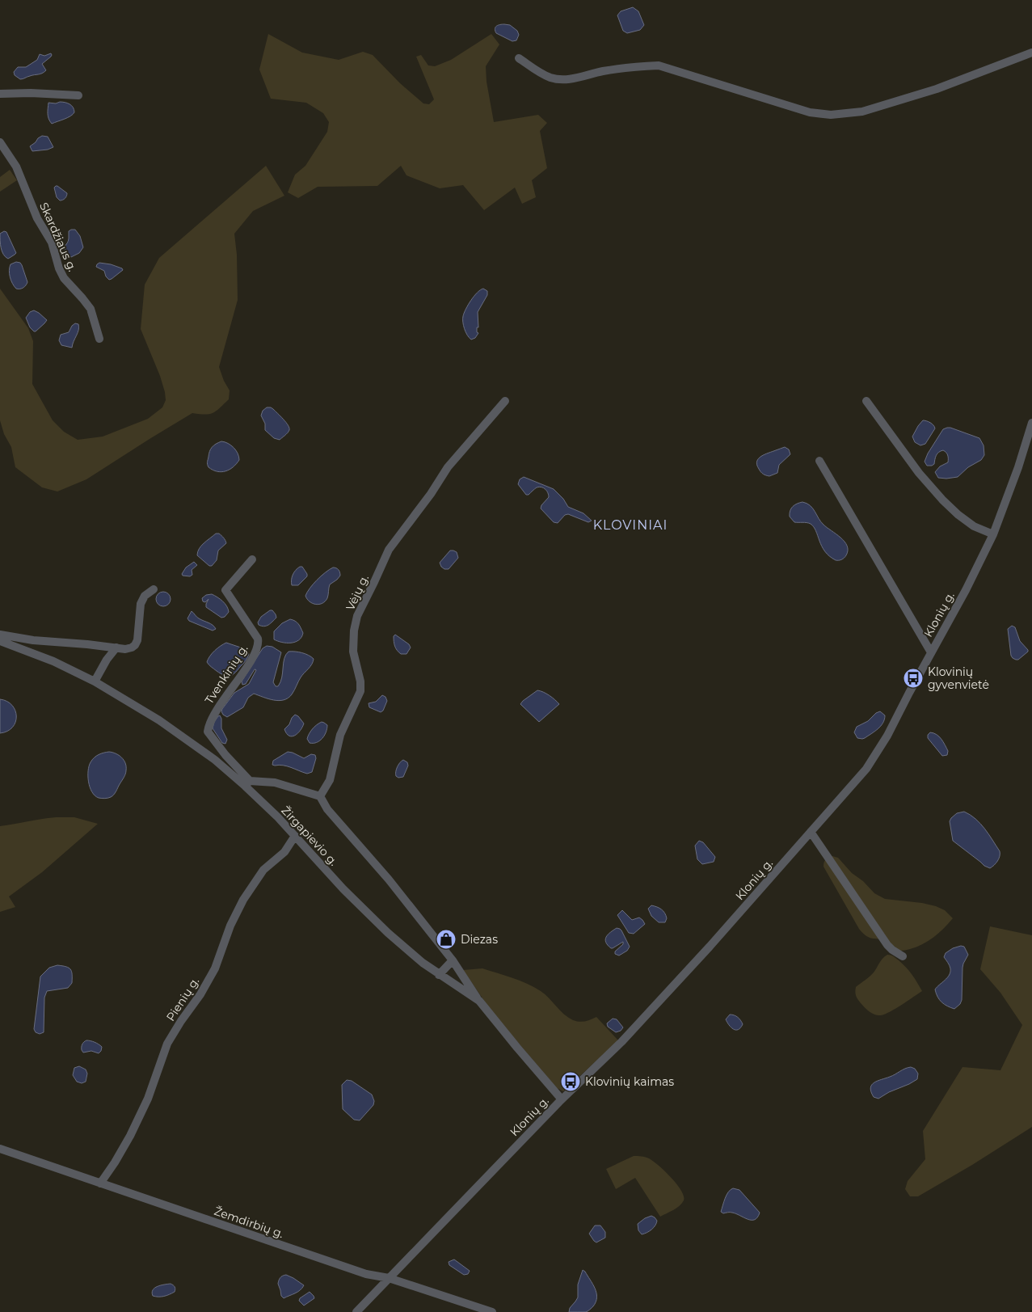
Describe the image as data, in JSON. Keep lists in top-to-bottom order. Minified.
{"streets":{"street":["Skardžiaus g.","Vėjų g.","Klonių g.","Tvenkinių g.","Žirgapievio g.","Pienių g.","Žemdirbių g."]},"crossings":[["Klonių g.","Žirgapievio g."],["Klonių g.","Žemdirbių g."],["Tvenkinių g.","Žirgapievio g."],["Žirgapievio g.","Pienių g."],["Pienių g.","Žemdirbių g."]],"districts":["KLOVINIAI"],"places":{"bus stop":["Klovinių gyvenvietė","Klovinių kaimas"],"shop":["Diezas"]}}
